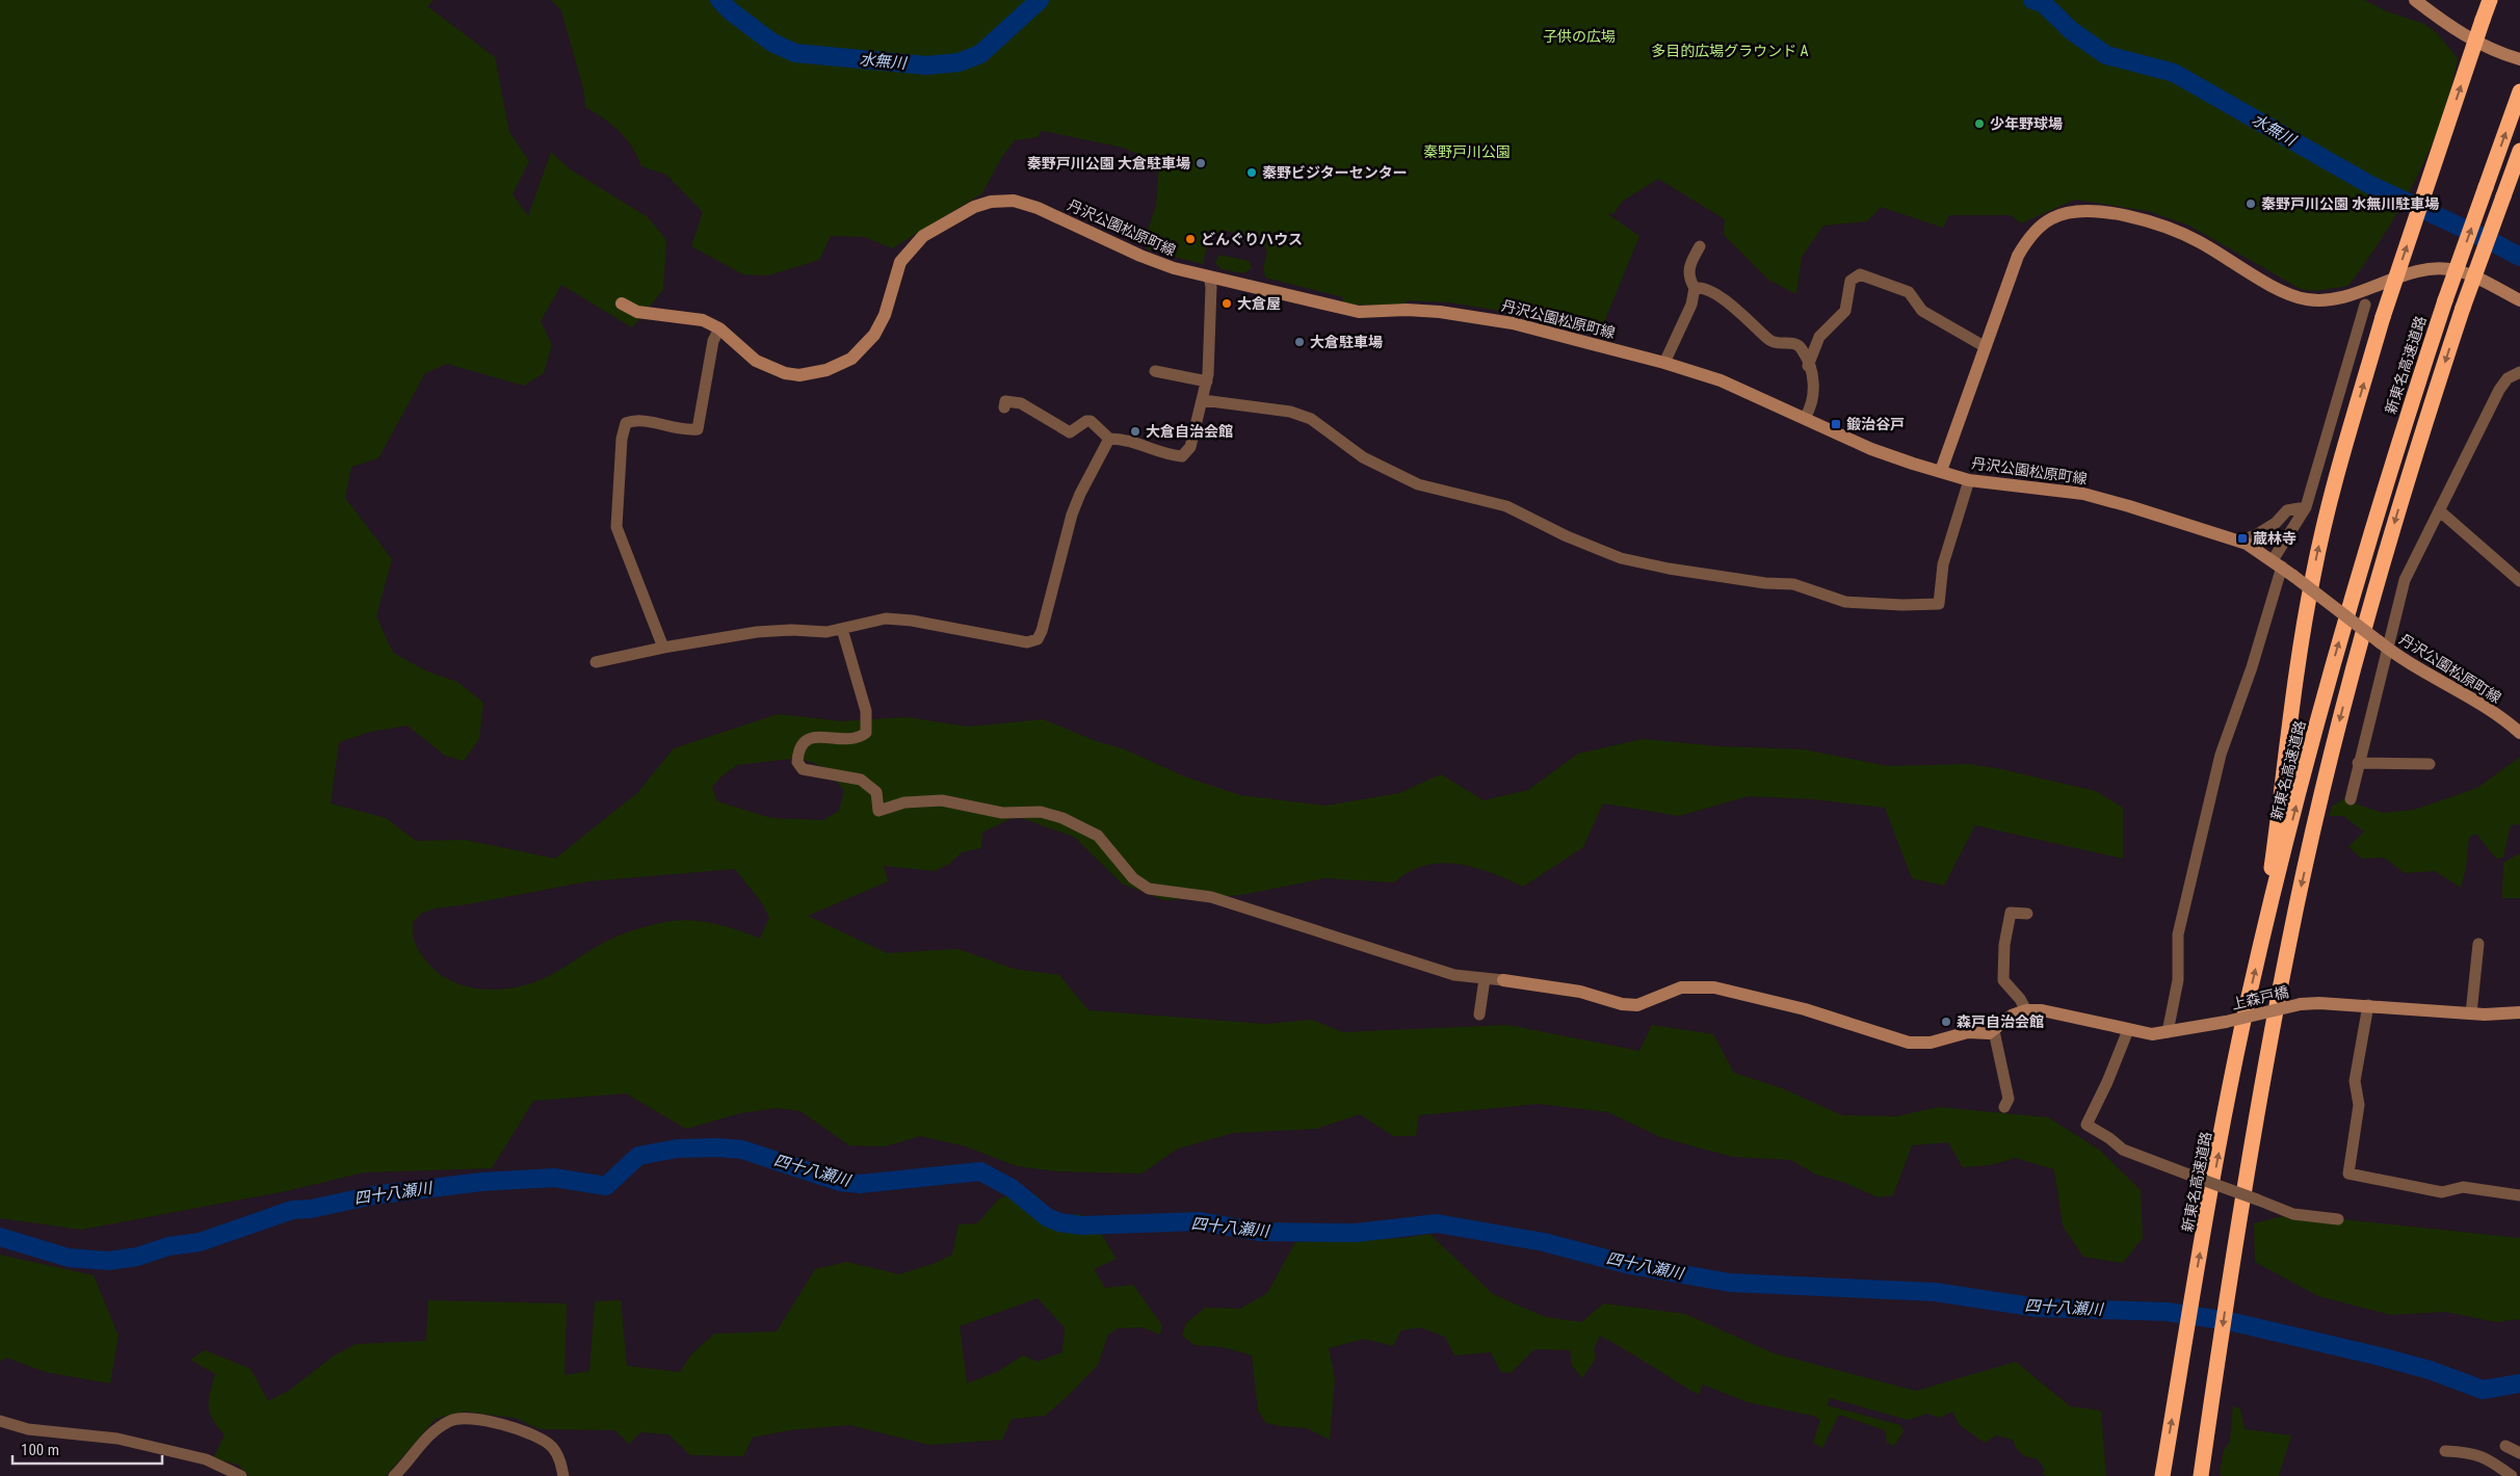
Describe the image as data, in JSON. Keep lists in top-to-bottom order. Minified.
{"streets":{"highway":["新東名高速道路"],"main road":["丹沢公園松原町線","上森戸橋"]},"water":["水無川","四十八瀬川"],"parks":["子供の広場","多目的広場グラウンド A","秦野戸川公園"],"places":{"other":["少年野球場","秦野戸川公園 大倉駐車場","秦野ビジターセンター","秦野戸川公園 水無川駐車場","どんぐりハウス","大倉屋","大倉駐車場","大倉自治会館","森戸自治会館"],"transit":["鍛治谷戸","蔵林寺"]},"scale_bar":"100 m"}
